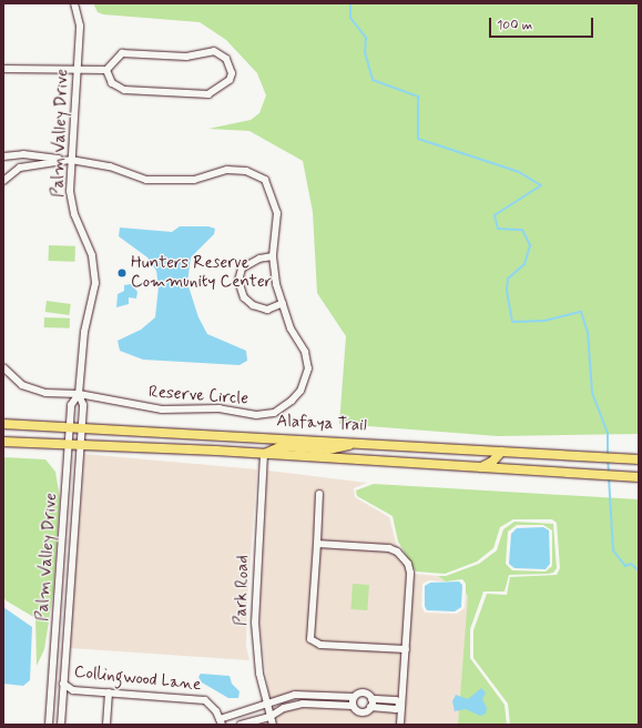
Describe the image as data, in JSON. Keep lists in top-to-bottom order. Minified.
{"streets":{"main road":["Alafaya Trail"],"street":["Palm Valley Drive","Reserve Circle","Park Road","Collingwood Lane"]},"crossings":[["Palm Valley Drive","Reserve Circle"],["Palm Valley Drive","Alafaya Trail"],["Palm Valley Drive","Collingwood Lane"],["Alafaya Trail","Park Road"]],"places":["Hunters Reserve Community Center"],"scale_bar":"100 m"}
